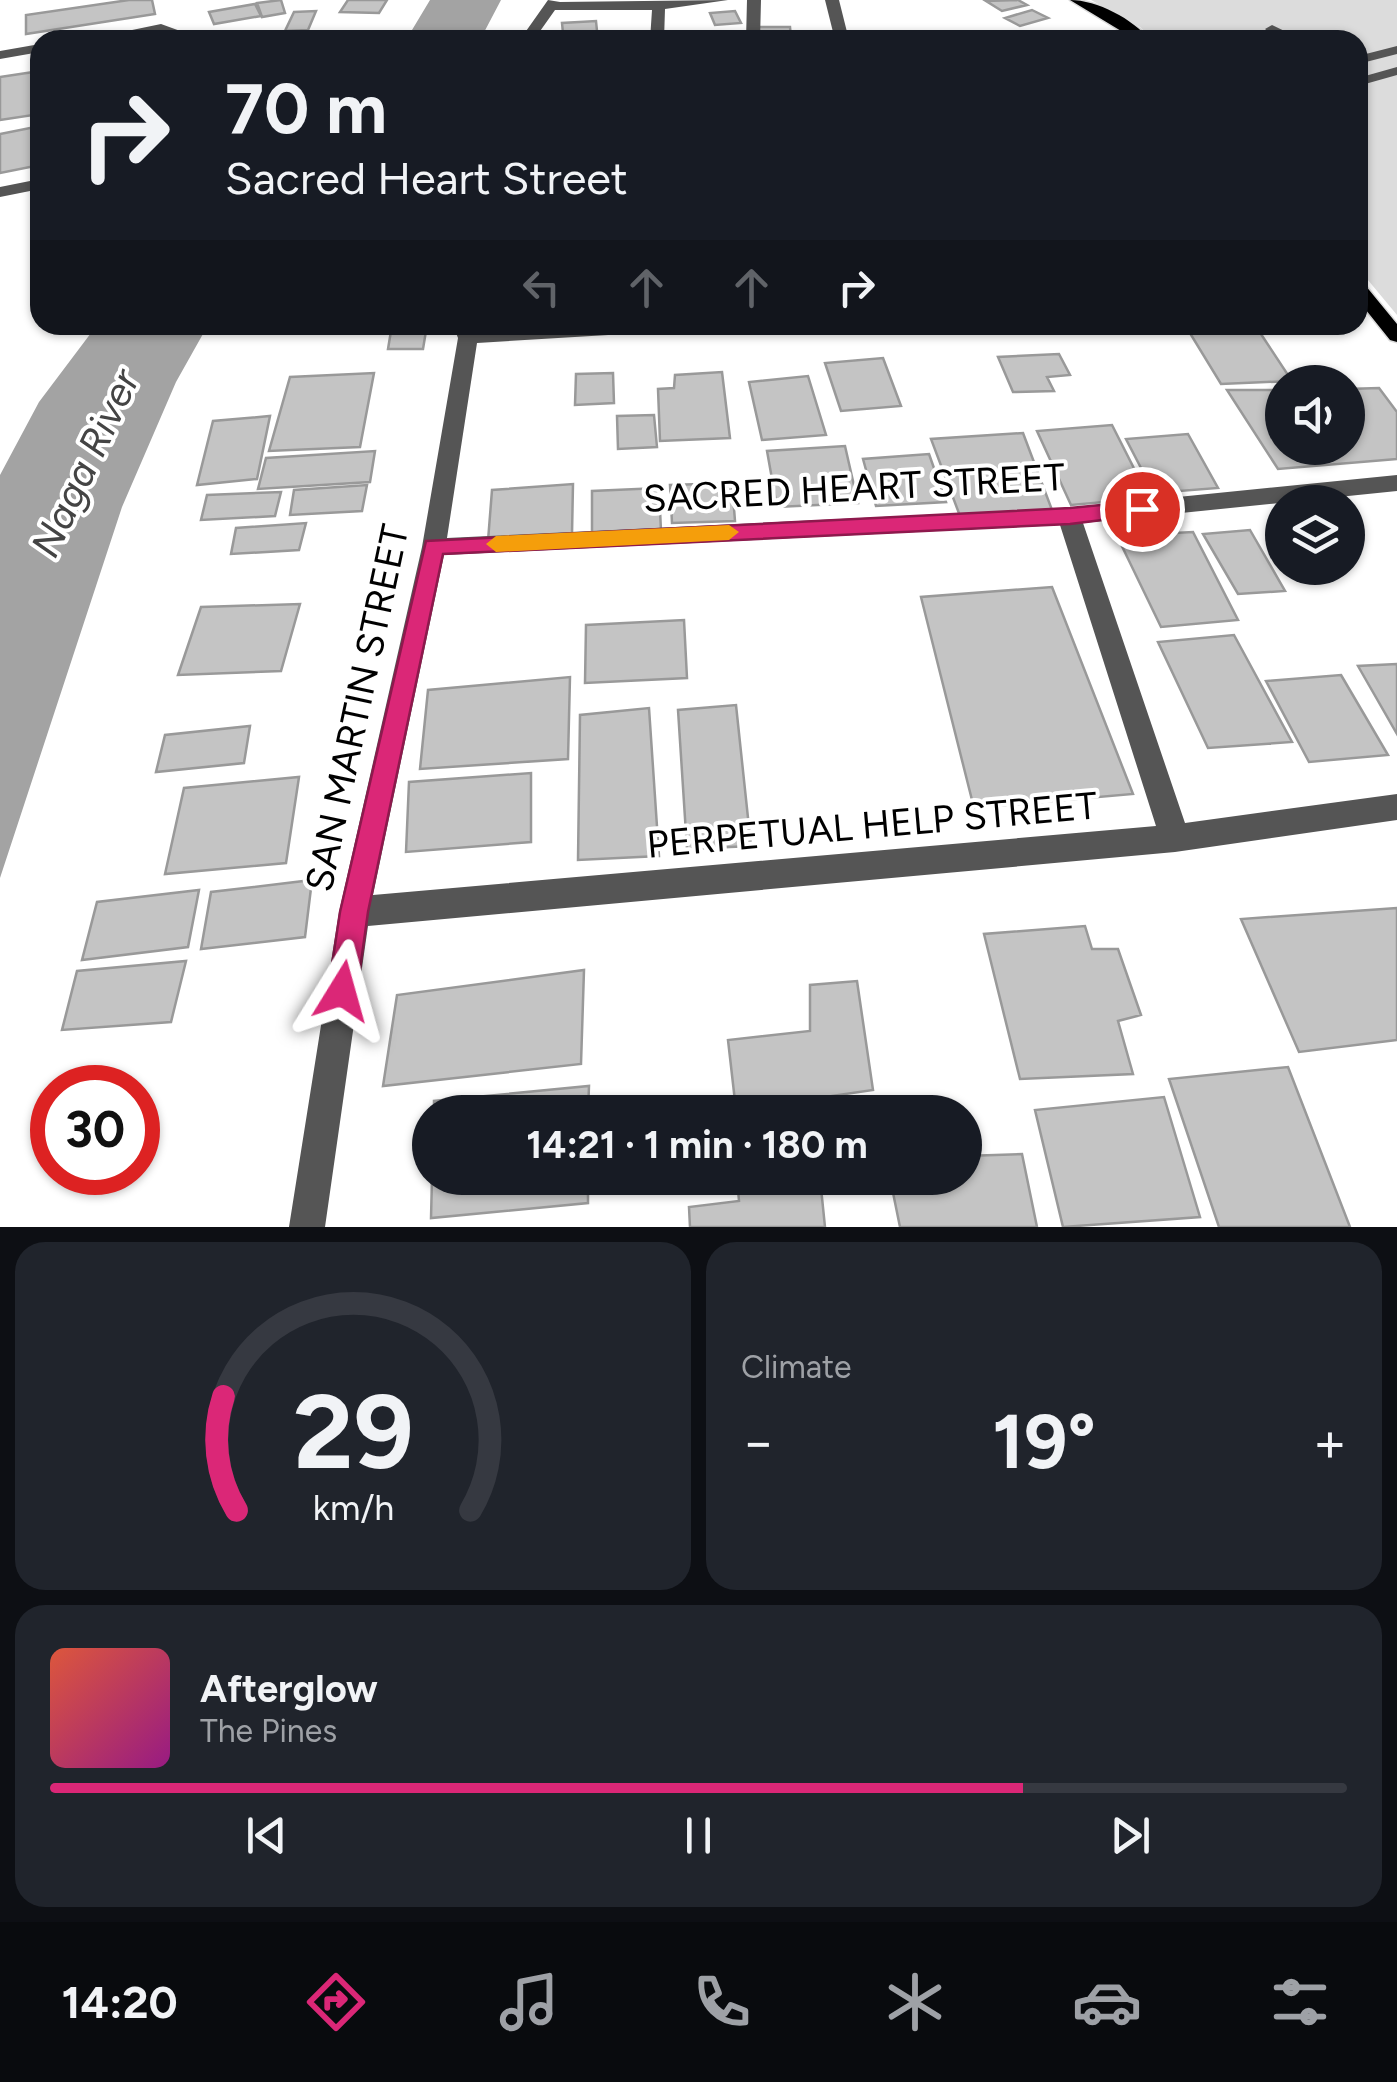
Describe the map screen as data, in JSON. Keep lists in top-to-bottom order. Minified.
{"streets":{"street":["SACRED HEART STREET","SAN MARTIN STREET","PERPETUAL HELP STREET"]},"crossings":[["SACRED HEART STREET","SAN MARTIN STREET"],["SAN MARTIN STREET","PERPETUAL HELP STREET"]],"water":["Naga River"],"page":{"turn":["70 m","Sacred Heart Street"],"limit":"30","trip":"14:21 · 1 min · 180 m","tile":"Climate","heat":["−","19°","+"],"song":["Afterglow","The Pines"],"tabs":"14:20","gauge":["29","km/h"]}}
